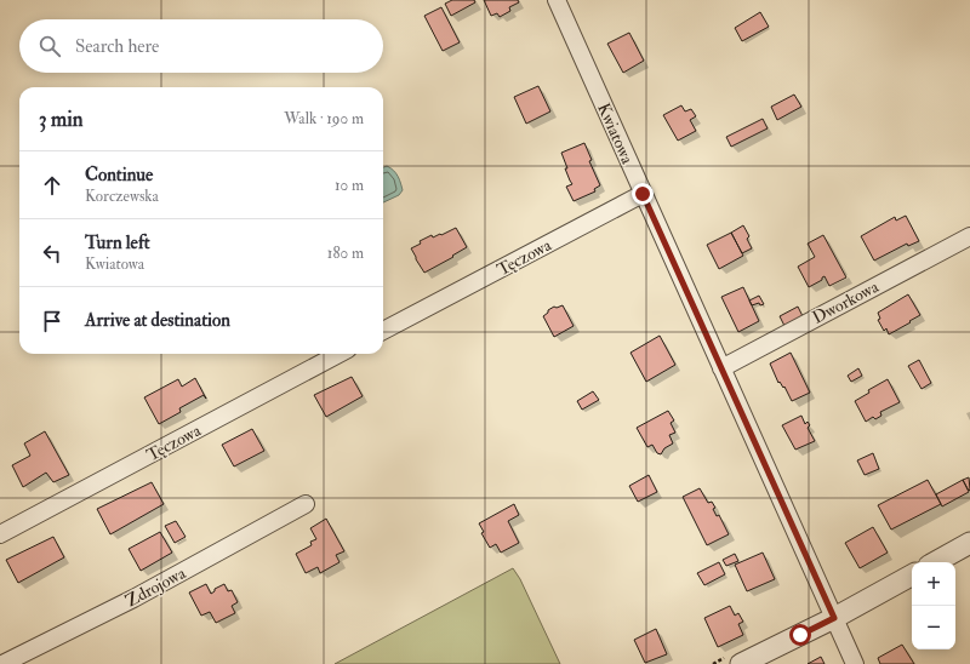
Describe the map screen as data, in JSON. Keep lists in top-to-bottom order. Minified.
{"streets":{"street":["Kwiatowa","Tęczowa","Dworkowa","Zdrojowa"]},"crossings":[["Kwiatowa","Tęczowa"],["Kwiatowa","Dworkowa"]],"page":{"search":"Search here","heading":["3 min","Walk · 190 m"],"list":[["Continue","Korczewska","10 m"],["Turn left","Kwiatowa","180 m"],"Arrive at destination"],"map_buttons":["+","−"]}}
